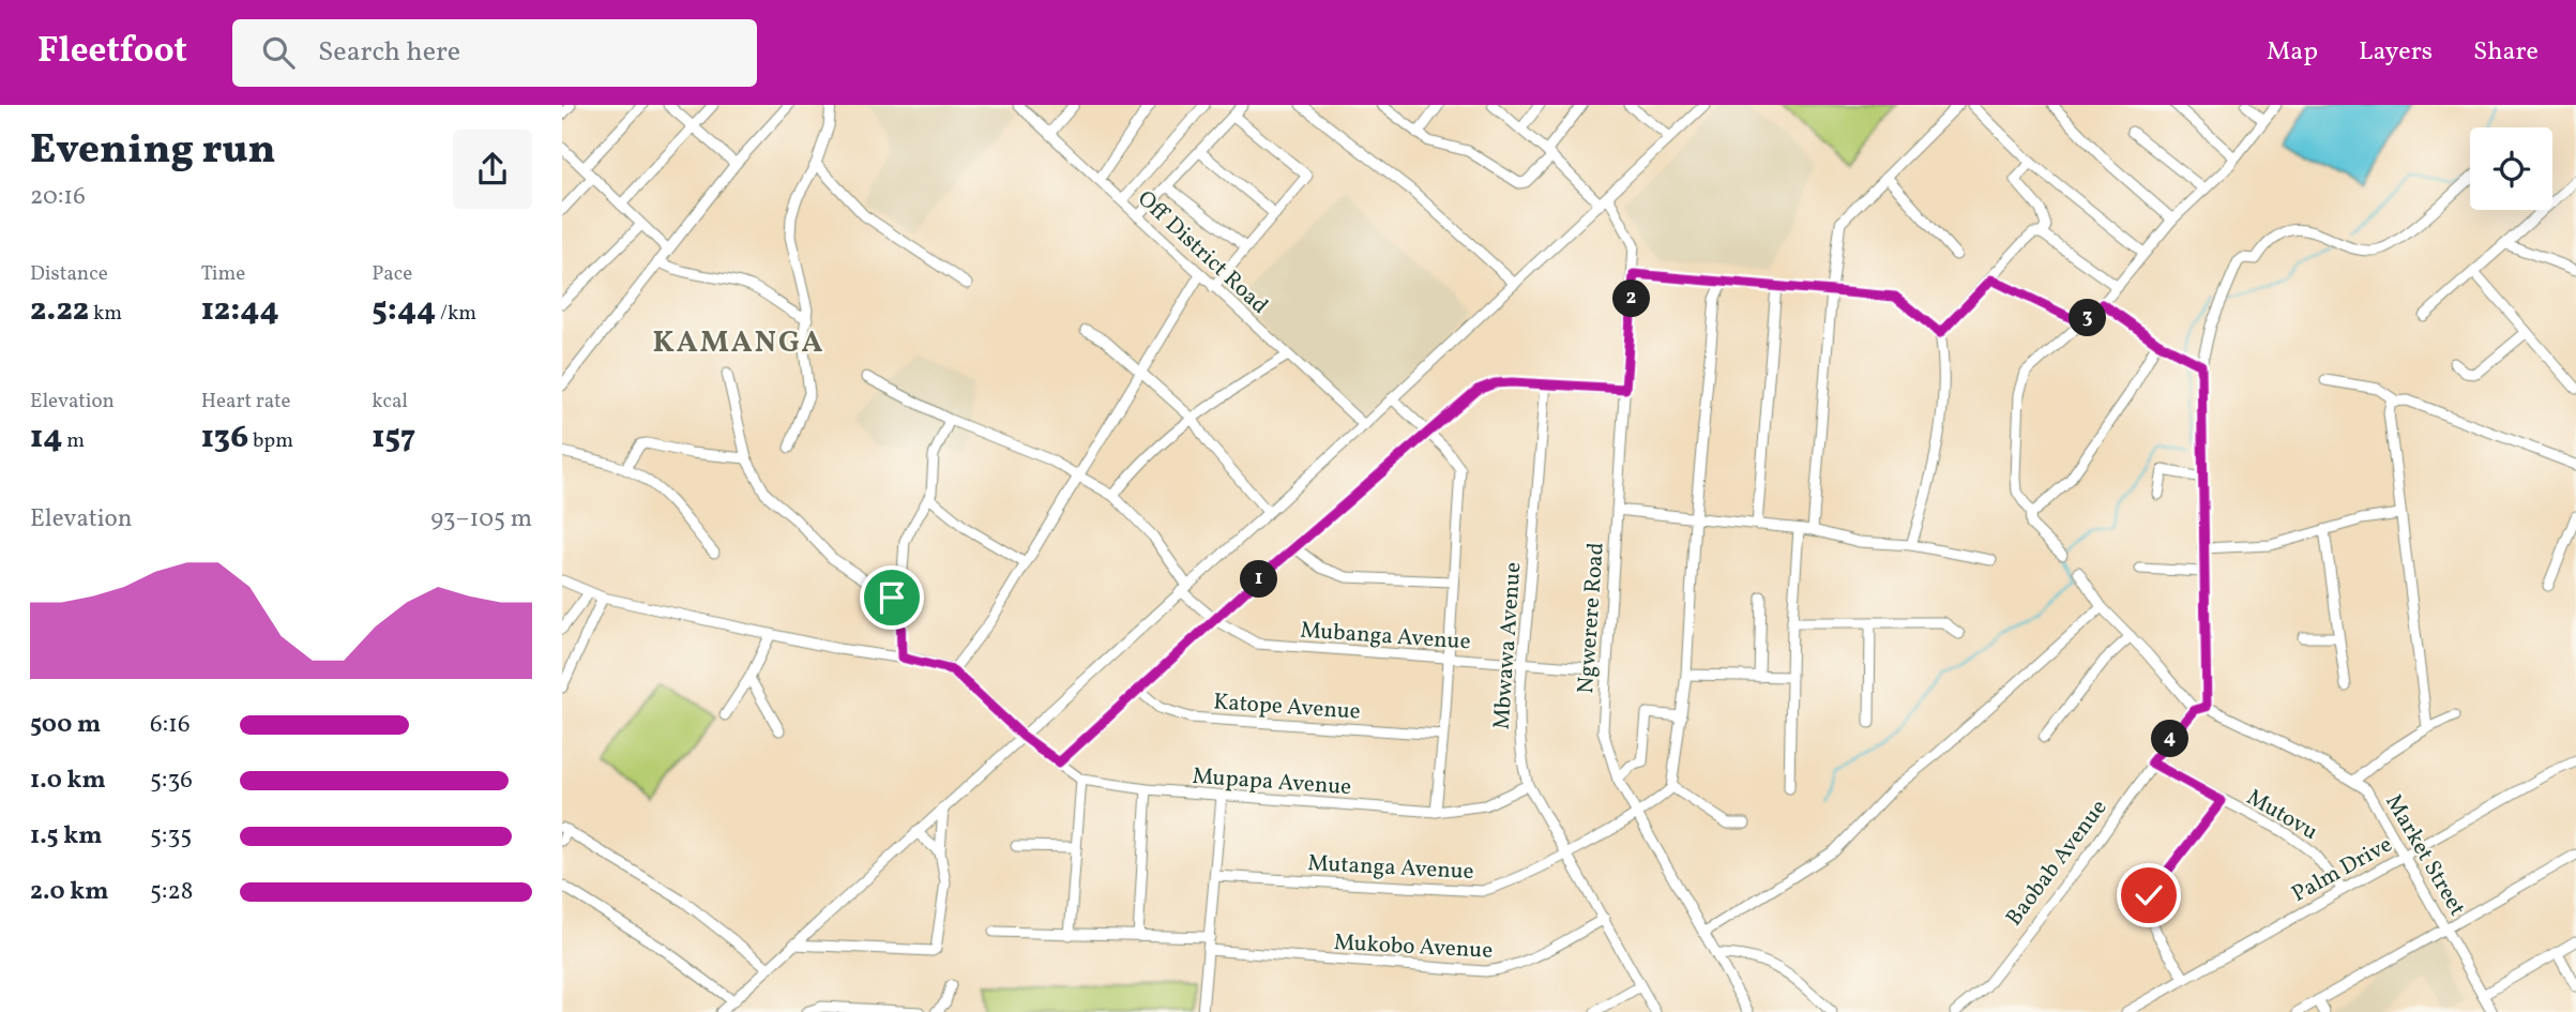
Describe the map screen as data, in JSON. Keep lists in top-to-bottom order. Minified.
{"streets":{"street":["Off District Road","Ngwerere Road","Mubanga Avenue","Mbwawa Avenue","Katope Avenue","Mupapa Avenue","Mutovu","Market Street","Baobab Avenue","Mutanga Avenue","Palm Drive","Mukobo Avenue"]},"crossings":[["Ngwerere Road","Mubanga Avenue"],["Ngwerere Road","Mutanga Avenue"],["Mubanga Avenue","Mbwawa Avenue"],["Mbwawa Avenue","Mupapa Avenue"],["Mbwawa Avenue","Mutanga Avenue"],["Mbwawa Avenue","Mukobo Avenue"],["Mutovu","Baobab Avenue"],["Mutovu","Palm Drive"],["Market Street","Palm Drive"]],"districts":["KAMANGA"],"page":{"header":"Fleetfoot","search":"Search here","nav":["Map","Layers","Share"],"heading":["Evening run","20:16"],"stats":[["Distance","2.22 km"],["Time","12:44"],["Pace","5:44 /km"],["Elevation","14 m"],["Heart rate","136 bpm"],["kcal","157"]],"pins":["2","3","1","4"],"chart":["Elevation","93–105 m"],"list":[{"name":"500 m","note":"6:16"},{"name":"1.0 km","note":"5:36"},{"name":"1.5 km","note":"5:35"},{"name":"2.0 km","note":"5:28"}]}}
